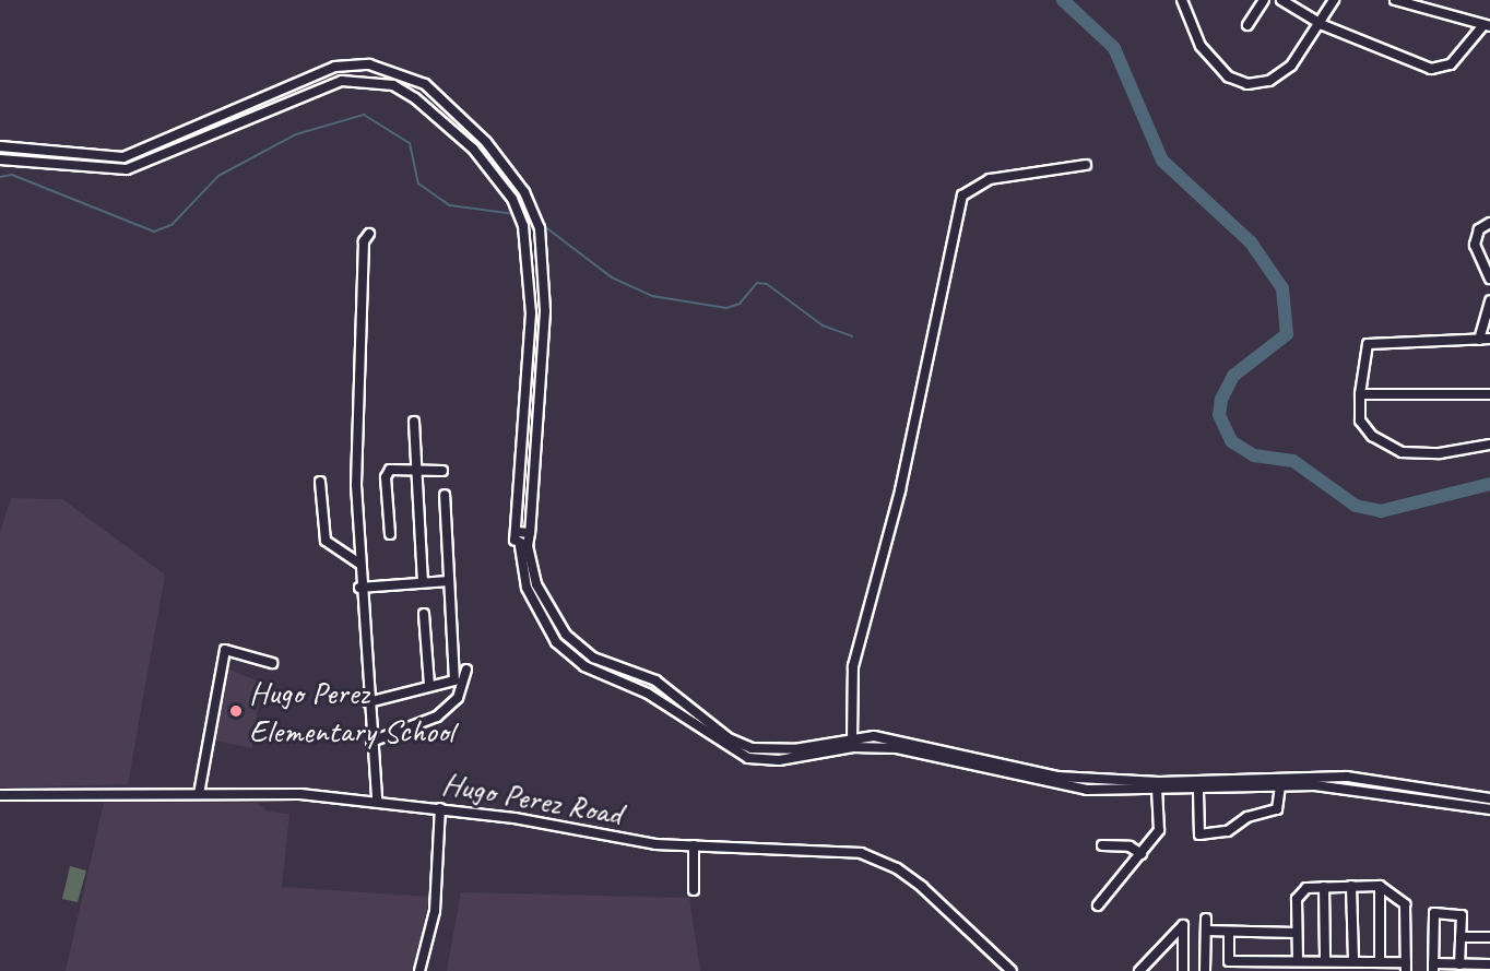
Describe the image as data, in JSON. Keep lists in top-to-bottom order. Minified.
{"streets":{"street":["Hugo Perez Road"]},"places":["Hugo Perez Elementary School"]}
